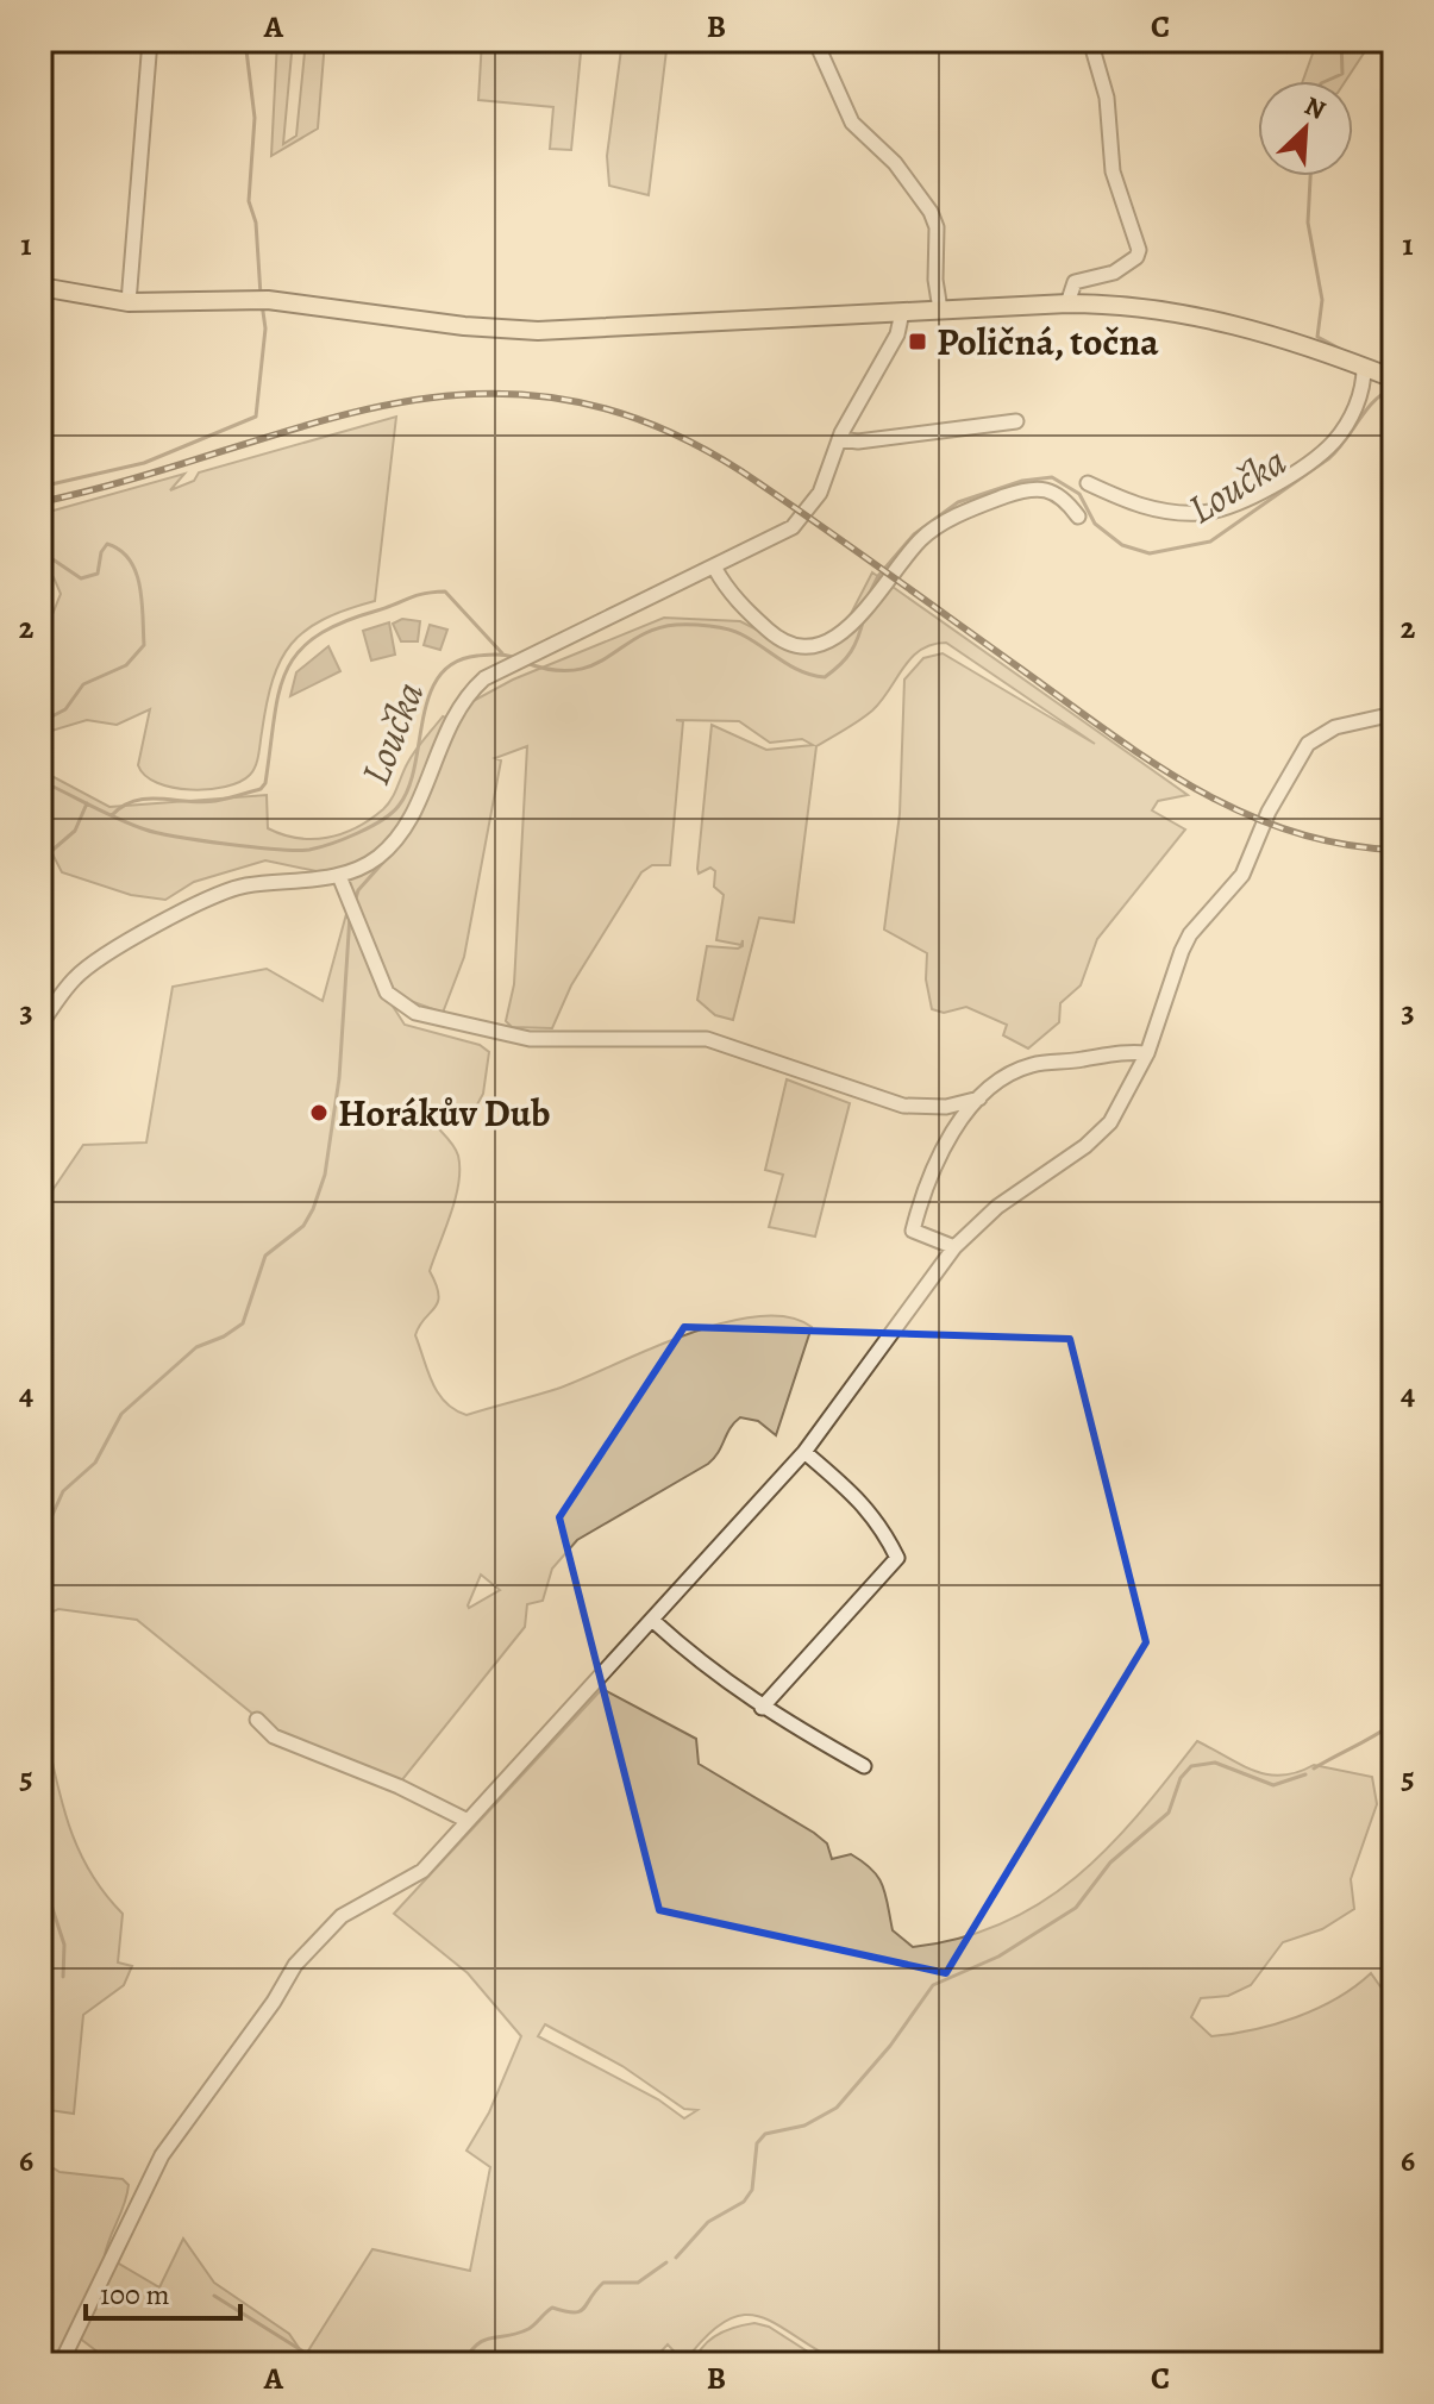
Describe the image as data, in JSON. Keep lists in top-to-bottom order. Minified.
{"water":["Loučka"],"places":{"transit":["Poličná, točna"],"other":["Horákův Dub"]},"scale_bar":"100 m","north":"top right","grid":{"columns":["A","B","C"],"rows":["1","2","3","4","5","6"]}}
